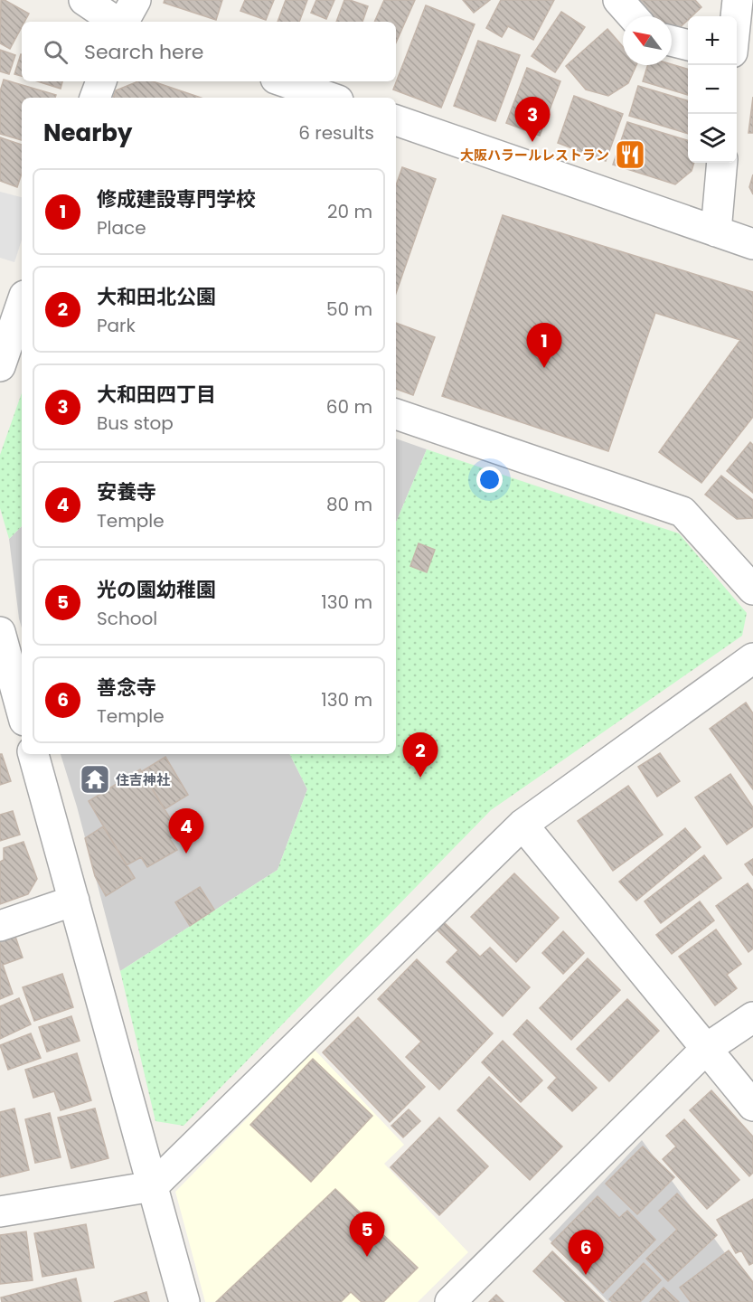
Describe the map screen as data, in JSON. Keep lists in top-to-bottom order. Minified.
{"places":{"restaurant":["大阪ハラールレストラン"],"temple":["住吉神社"]},"north":"top left","page":{"map_buttons":["+","−"],"search":"Search here","pins":["3","1","2","4","5","6"],"heading":["Nearby","6 results"],"list":[{"mark":"1","name":"修成建設専門学校","note":"Place","value":"20 m"},{"mark":"2","name":"大和田北公園","note":"Park","value":"50 m"},{"mark":"3","name":"大和田四丁目","note":"Bus stop","value":"60 m"},{"mark":"4","name":"安養寺","note":"Temple","value":"80 m"},{"mark":"5","name":"光の園幼稚園","note":"School","value":"130 m"},{"mark":"6","name":"善念寺","note":"Temple","value":"130 m"}]}}
